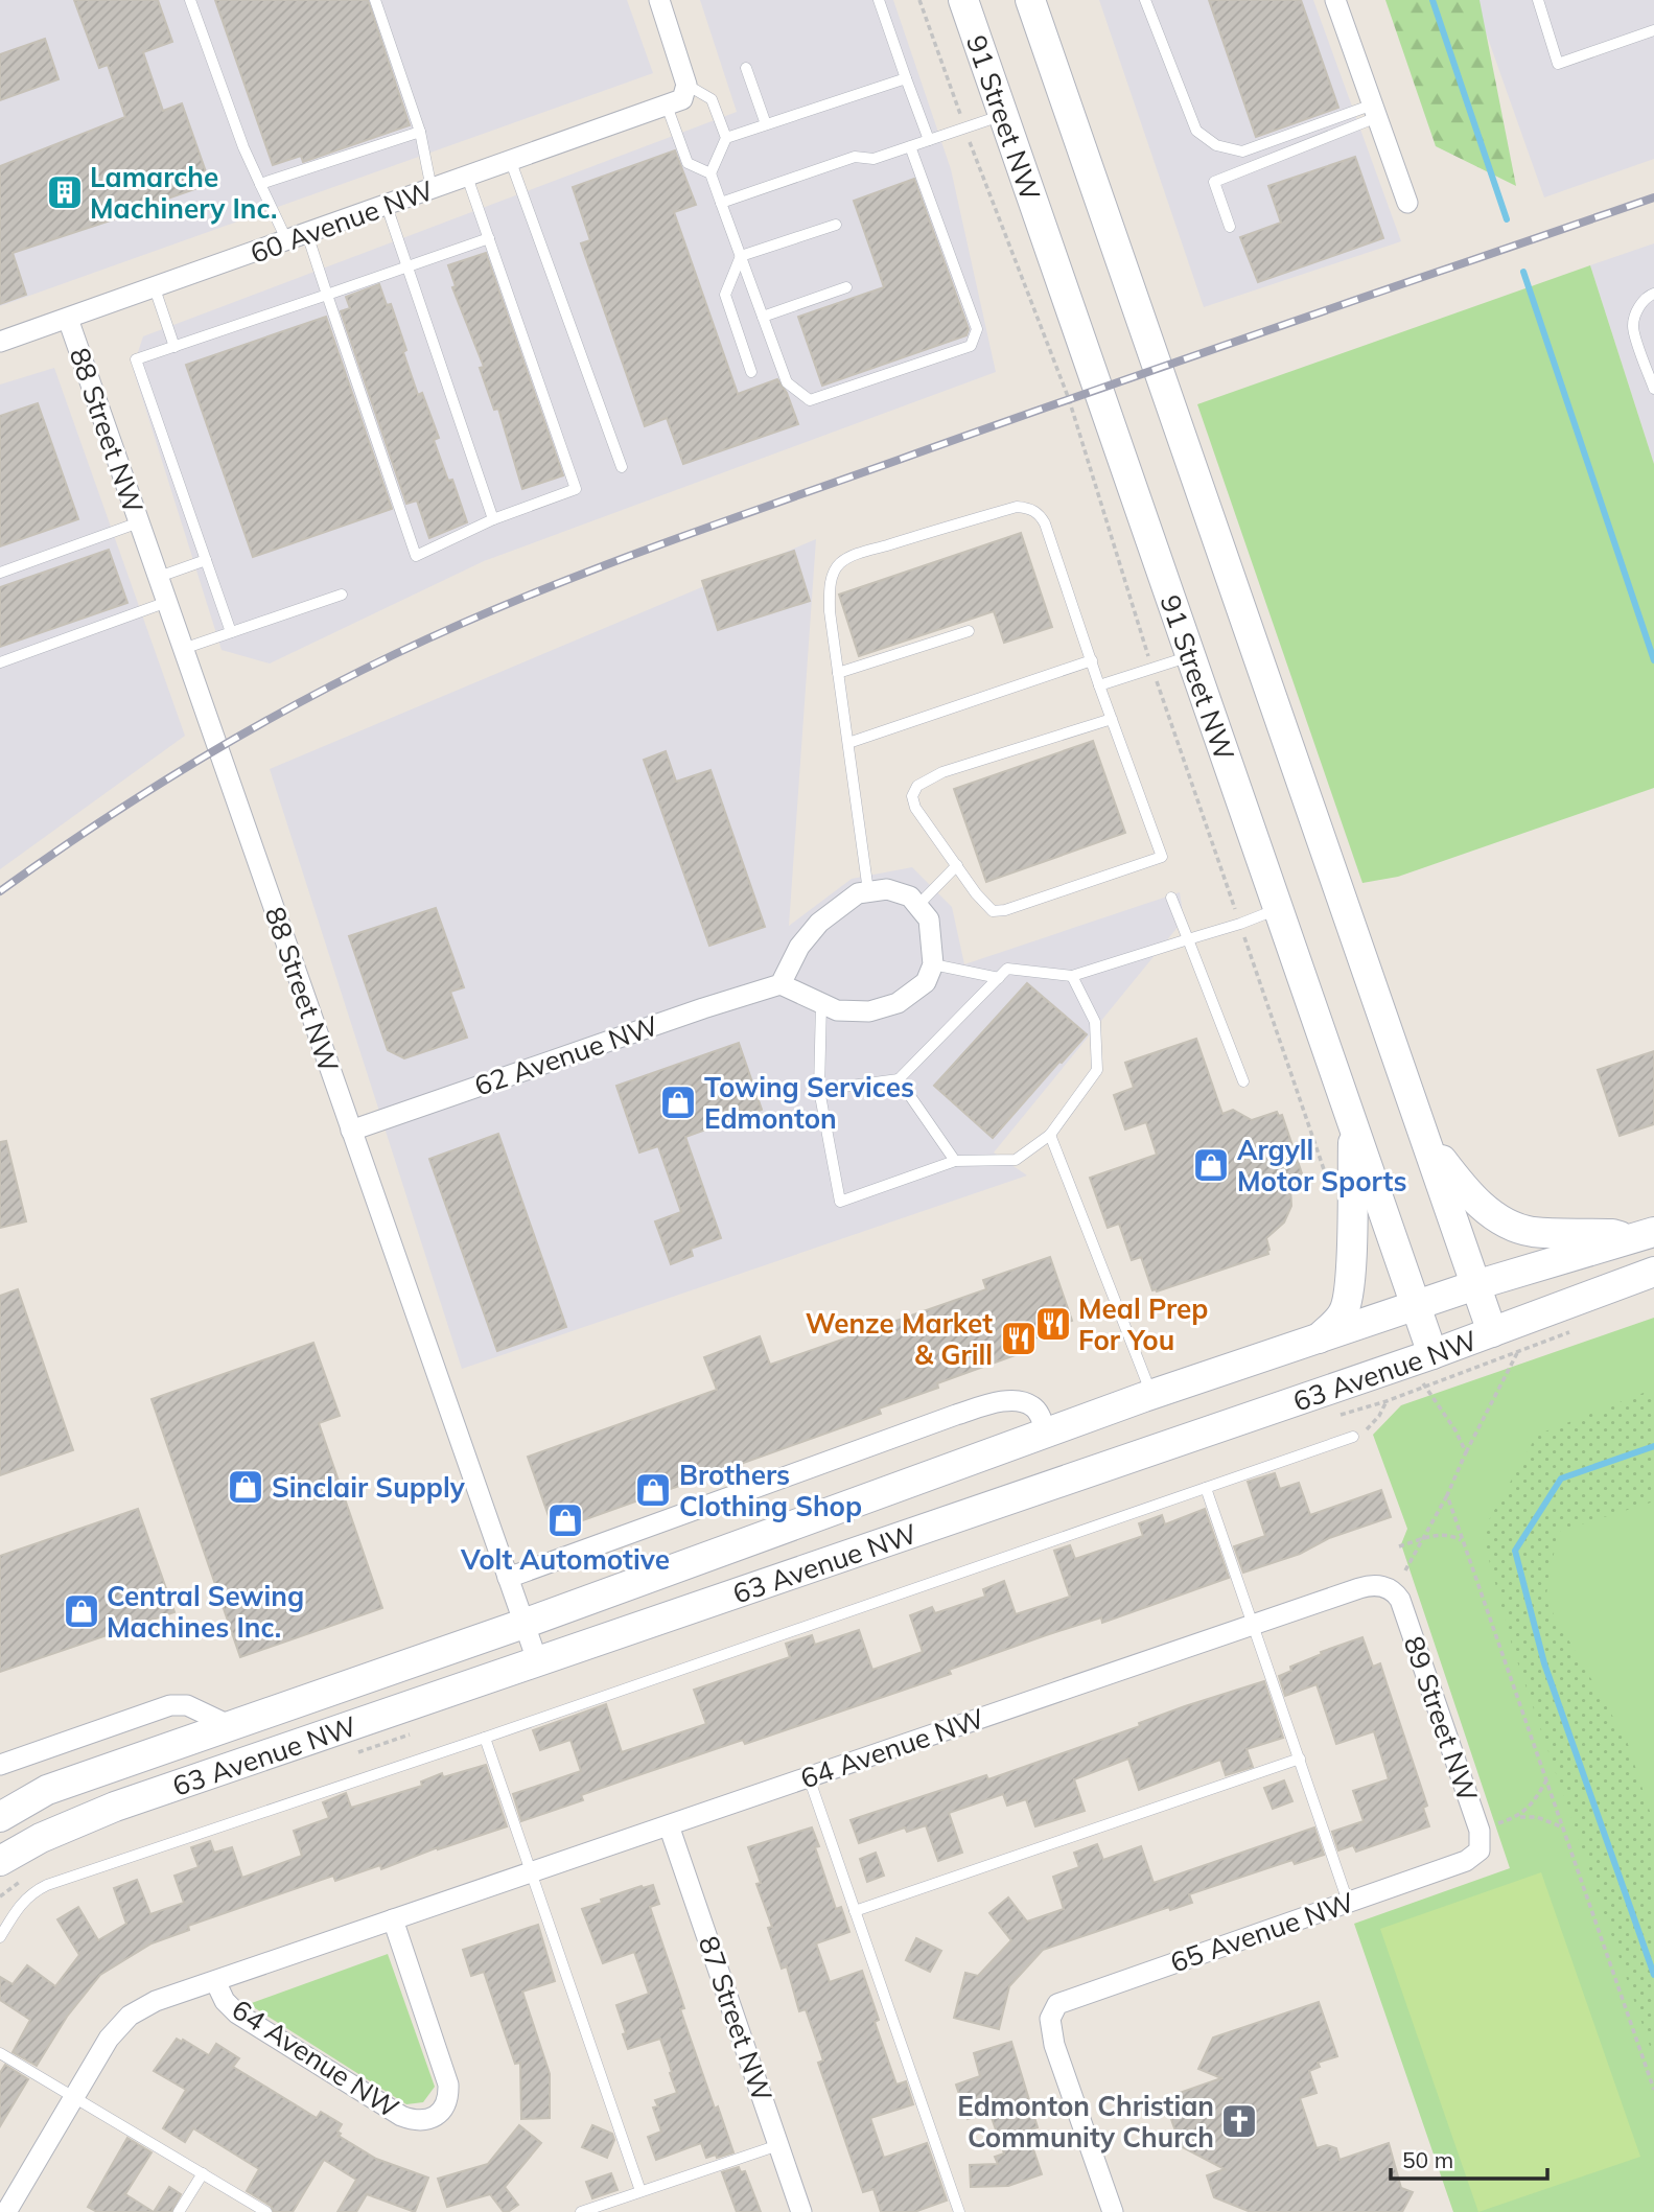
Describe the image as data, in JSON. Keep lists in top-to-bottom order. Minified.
{"streets":{"main road":["91 Street NW","63 Avenue NW"],"street":["60 Avenue NW","88 Street NW","62 Avenue NW","89 Street NW","64 Avenue NW","65 Avenue NW","87 Street NW"]},"crossings":[["91 Street NW","63 Avenue NW"],["60 Avenue NW","88 Street NW"],["88 Street NW","62 Avenue NW"],["88 Street NW","63 Avenue NW"],["89 Street NW","64 Avenue NW"],["89 Street NW","65 Avenue NW"],["64 Avenue NW","87 Street NW"]],"places":{"building":["Lamarche Machinery Inc."],"shop":["Towing Services Edmonton","Argyll Motor Sports","Sinclair Supply","Brothers Clothing Shop","Volt Automotive","Central Sewing Machines Inc."],"restaurant":["Meal Prep For You","Wenze Market & Grill"],"church":["Edmonton Christian Community Church"]},"scale_bar":"50 m"}
